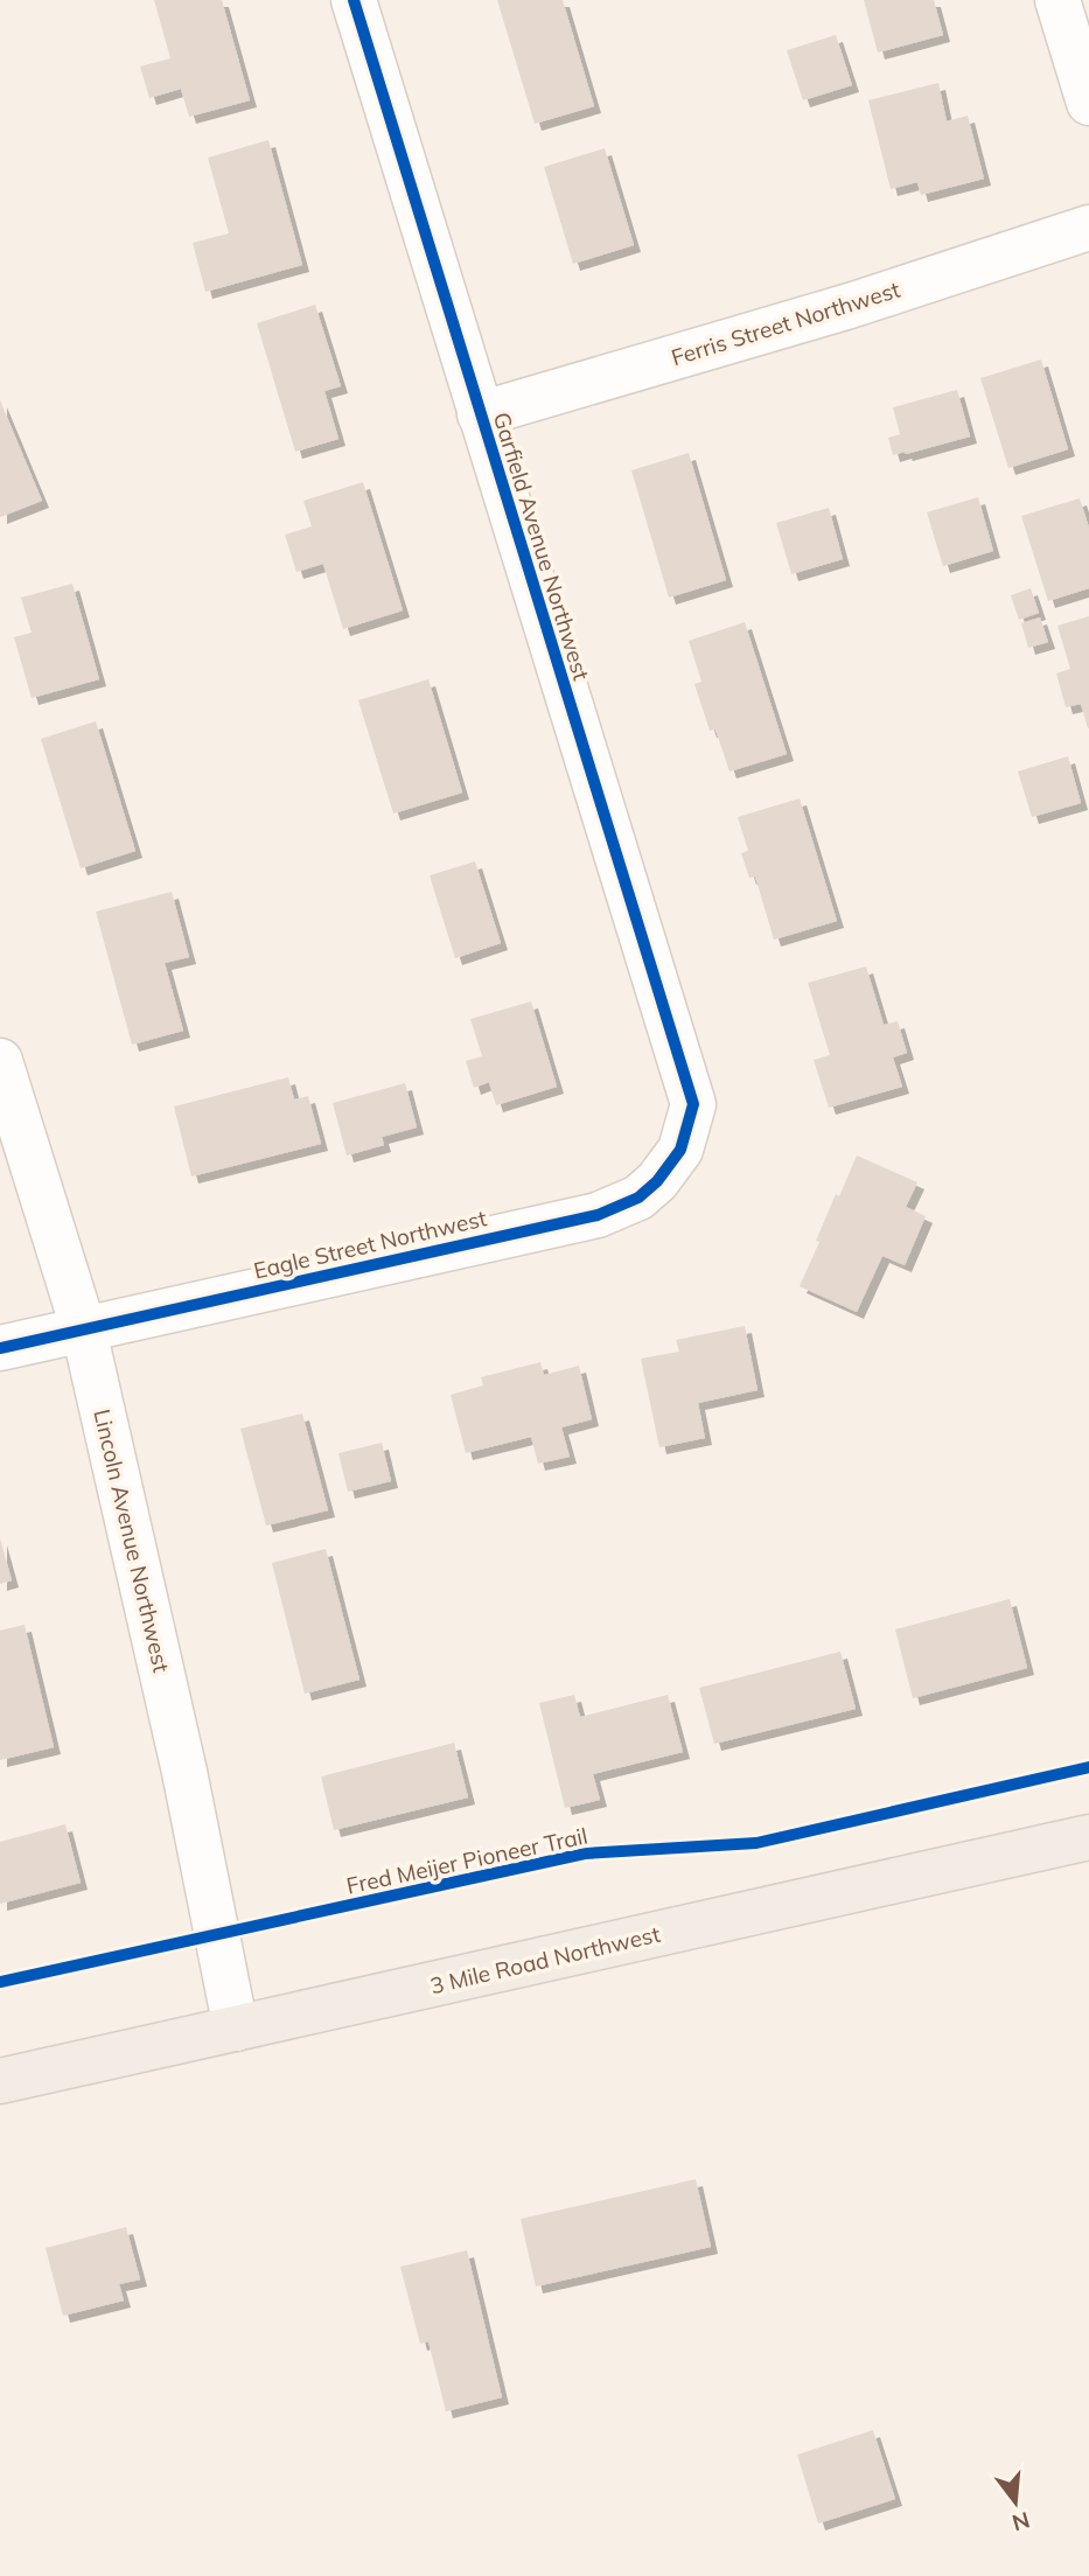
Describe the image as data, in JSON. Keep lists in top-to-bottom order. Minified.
{"streets":{"main road":["3 Mile Road Northwest"],"street":["Ferris Street Northwest","Garfield Avenue Northwest","Eagle Street Northwest","Lincoln Avenue Northwest"],"cycle path":["Fred Meijer Pioneer Trail"]},"crossings":[["Ferris Street Northwest","Garfield Avenue Northwest"],["Garfield Avenue Northwest","Eagle Street Northwest"],["Eagle Street Northwest","Lincoln Avenue Northwest"],["Lincoln Avenue Northwest","3 Mile Road Northwest"]],"north":"bottom"}
